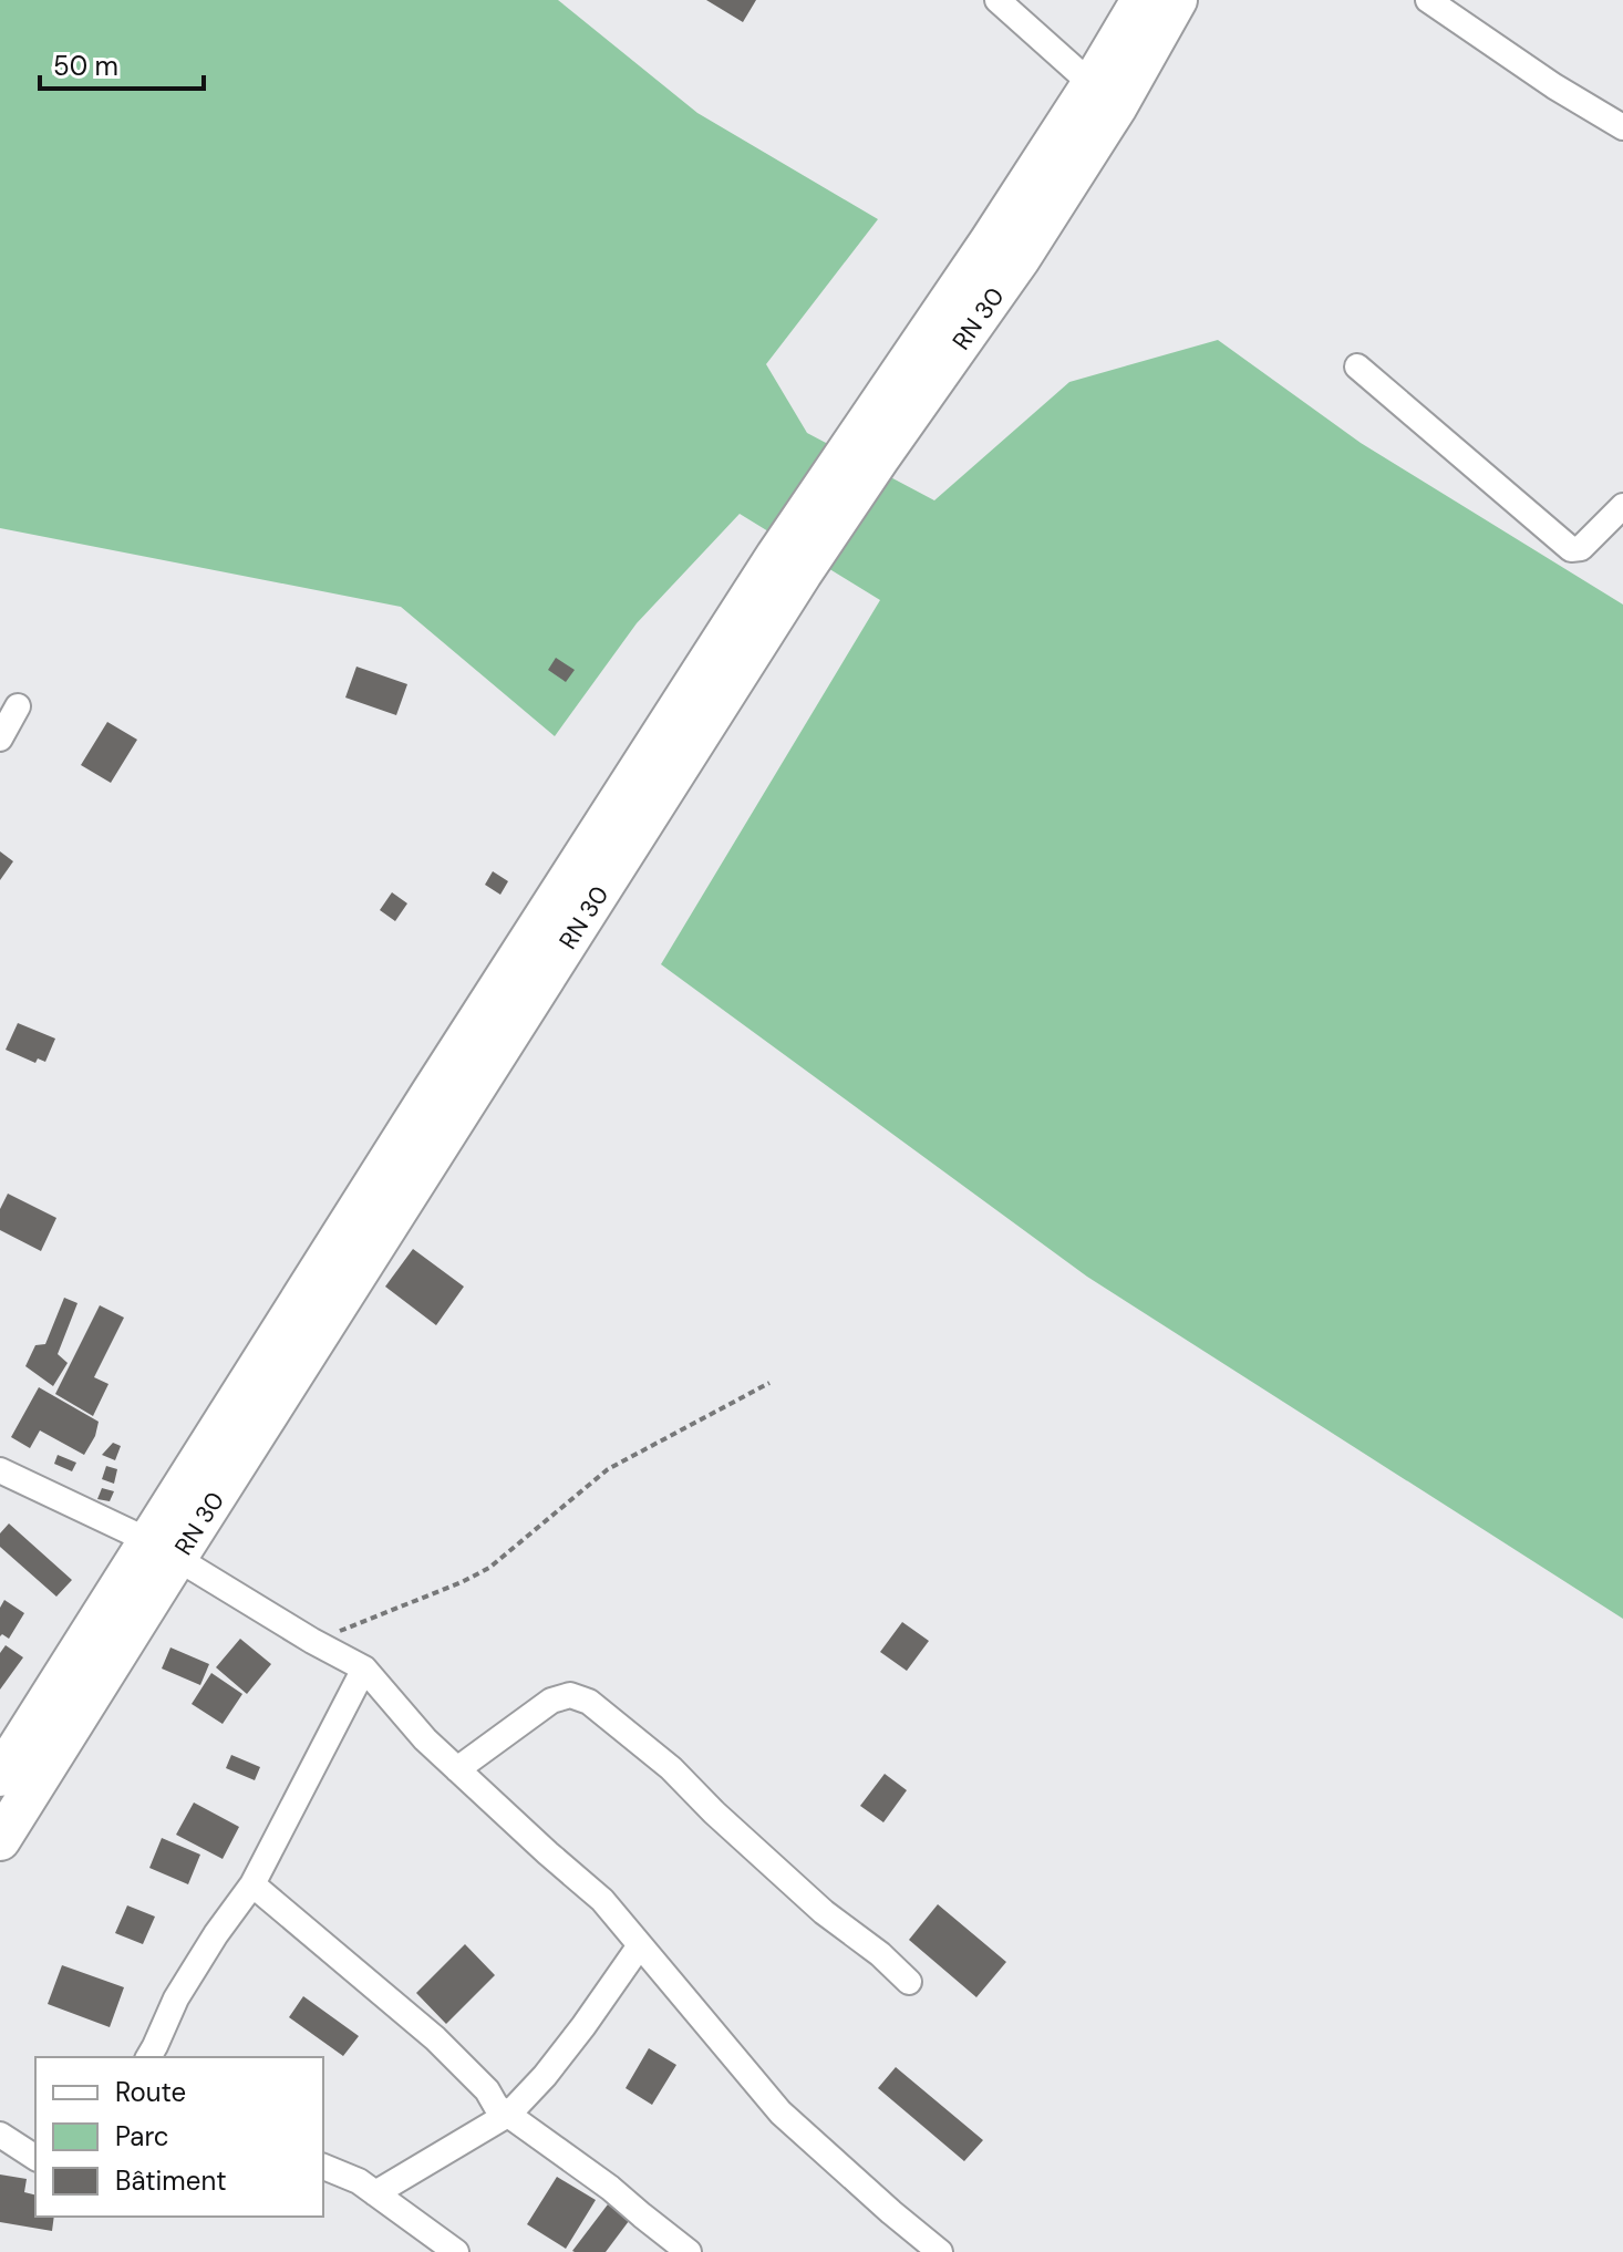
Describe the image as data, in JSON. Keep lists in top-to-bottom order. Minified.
{"streets":{"main road":["RN 30"]},"legend":["Route","Parc","Bâtiment"],"scale_bar":"50 m"}
